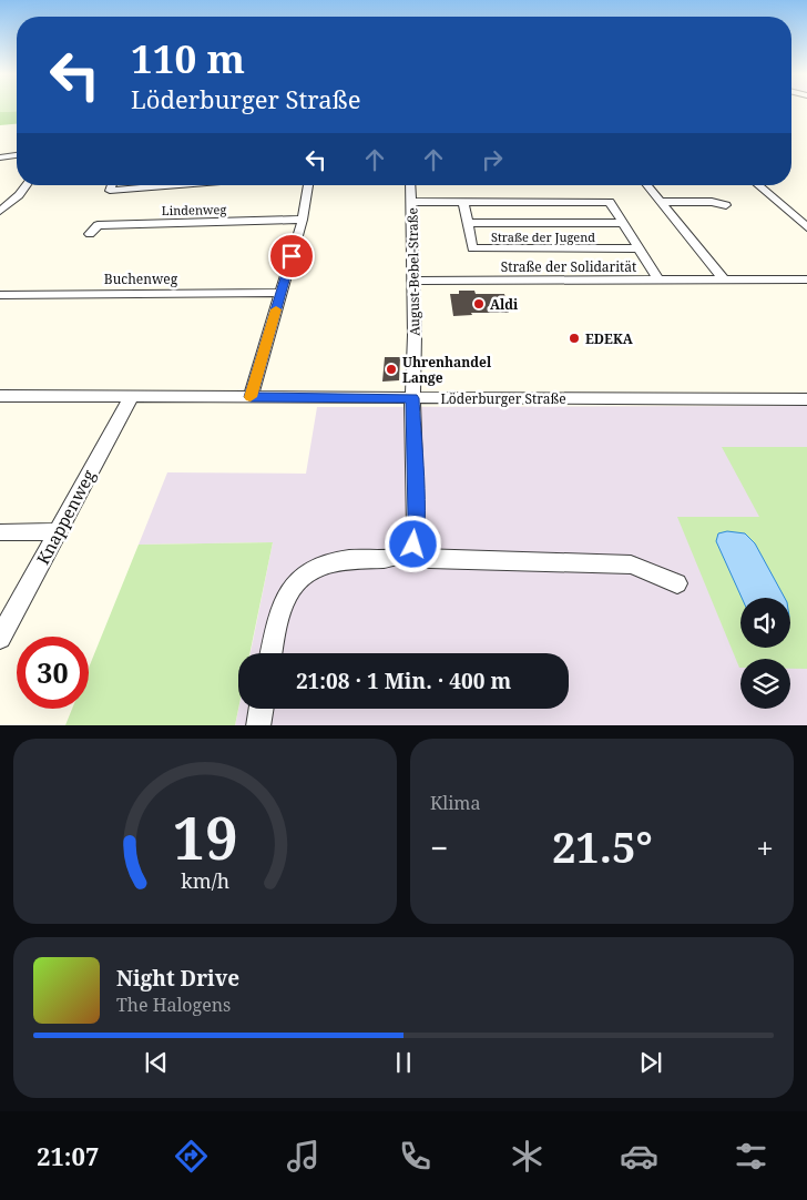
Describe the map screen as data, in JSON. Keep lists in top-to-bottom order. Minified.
{"streets":{"street":["Lindenweg","Straße der Jugend","Straße der Solidarität","August-Bebel-Straße","Buchenweg","Löderburger Straße","Knappenweg"]},"crossings":[["Straße der Solidarität","August-Bebel-Straße"],["August-Bebel-Straße","Löderburger Straße"],["Löderburger Straße","Knappenweg"]],"places":["Aldi","EDEKA","Uhrenhandel Lange"],"page":{"turn":["110 m","Löderburger Straße"],"limit":"30","trip":"21:08 · 1 Min. · 400 m","tile":"Klima","heat":["−","21.5°","+"],"song":["Night Drive","The Halogens"],"tabs":"21:07","gauge":["19","km/h"]}}
